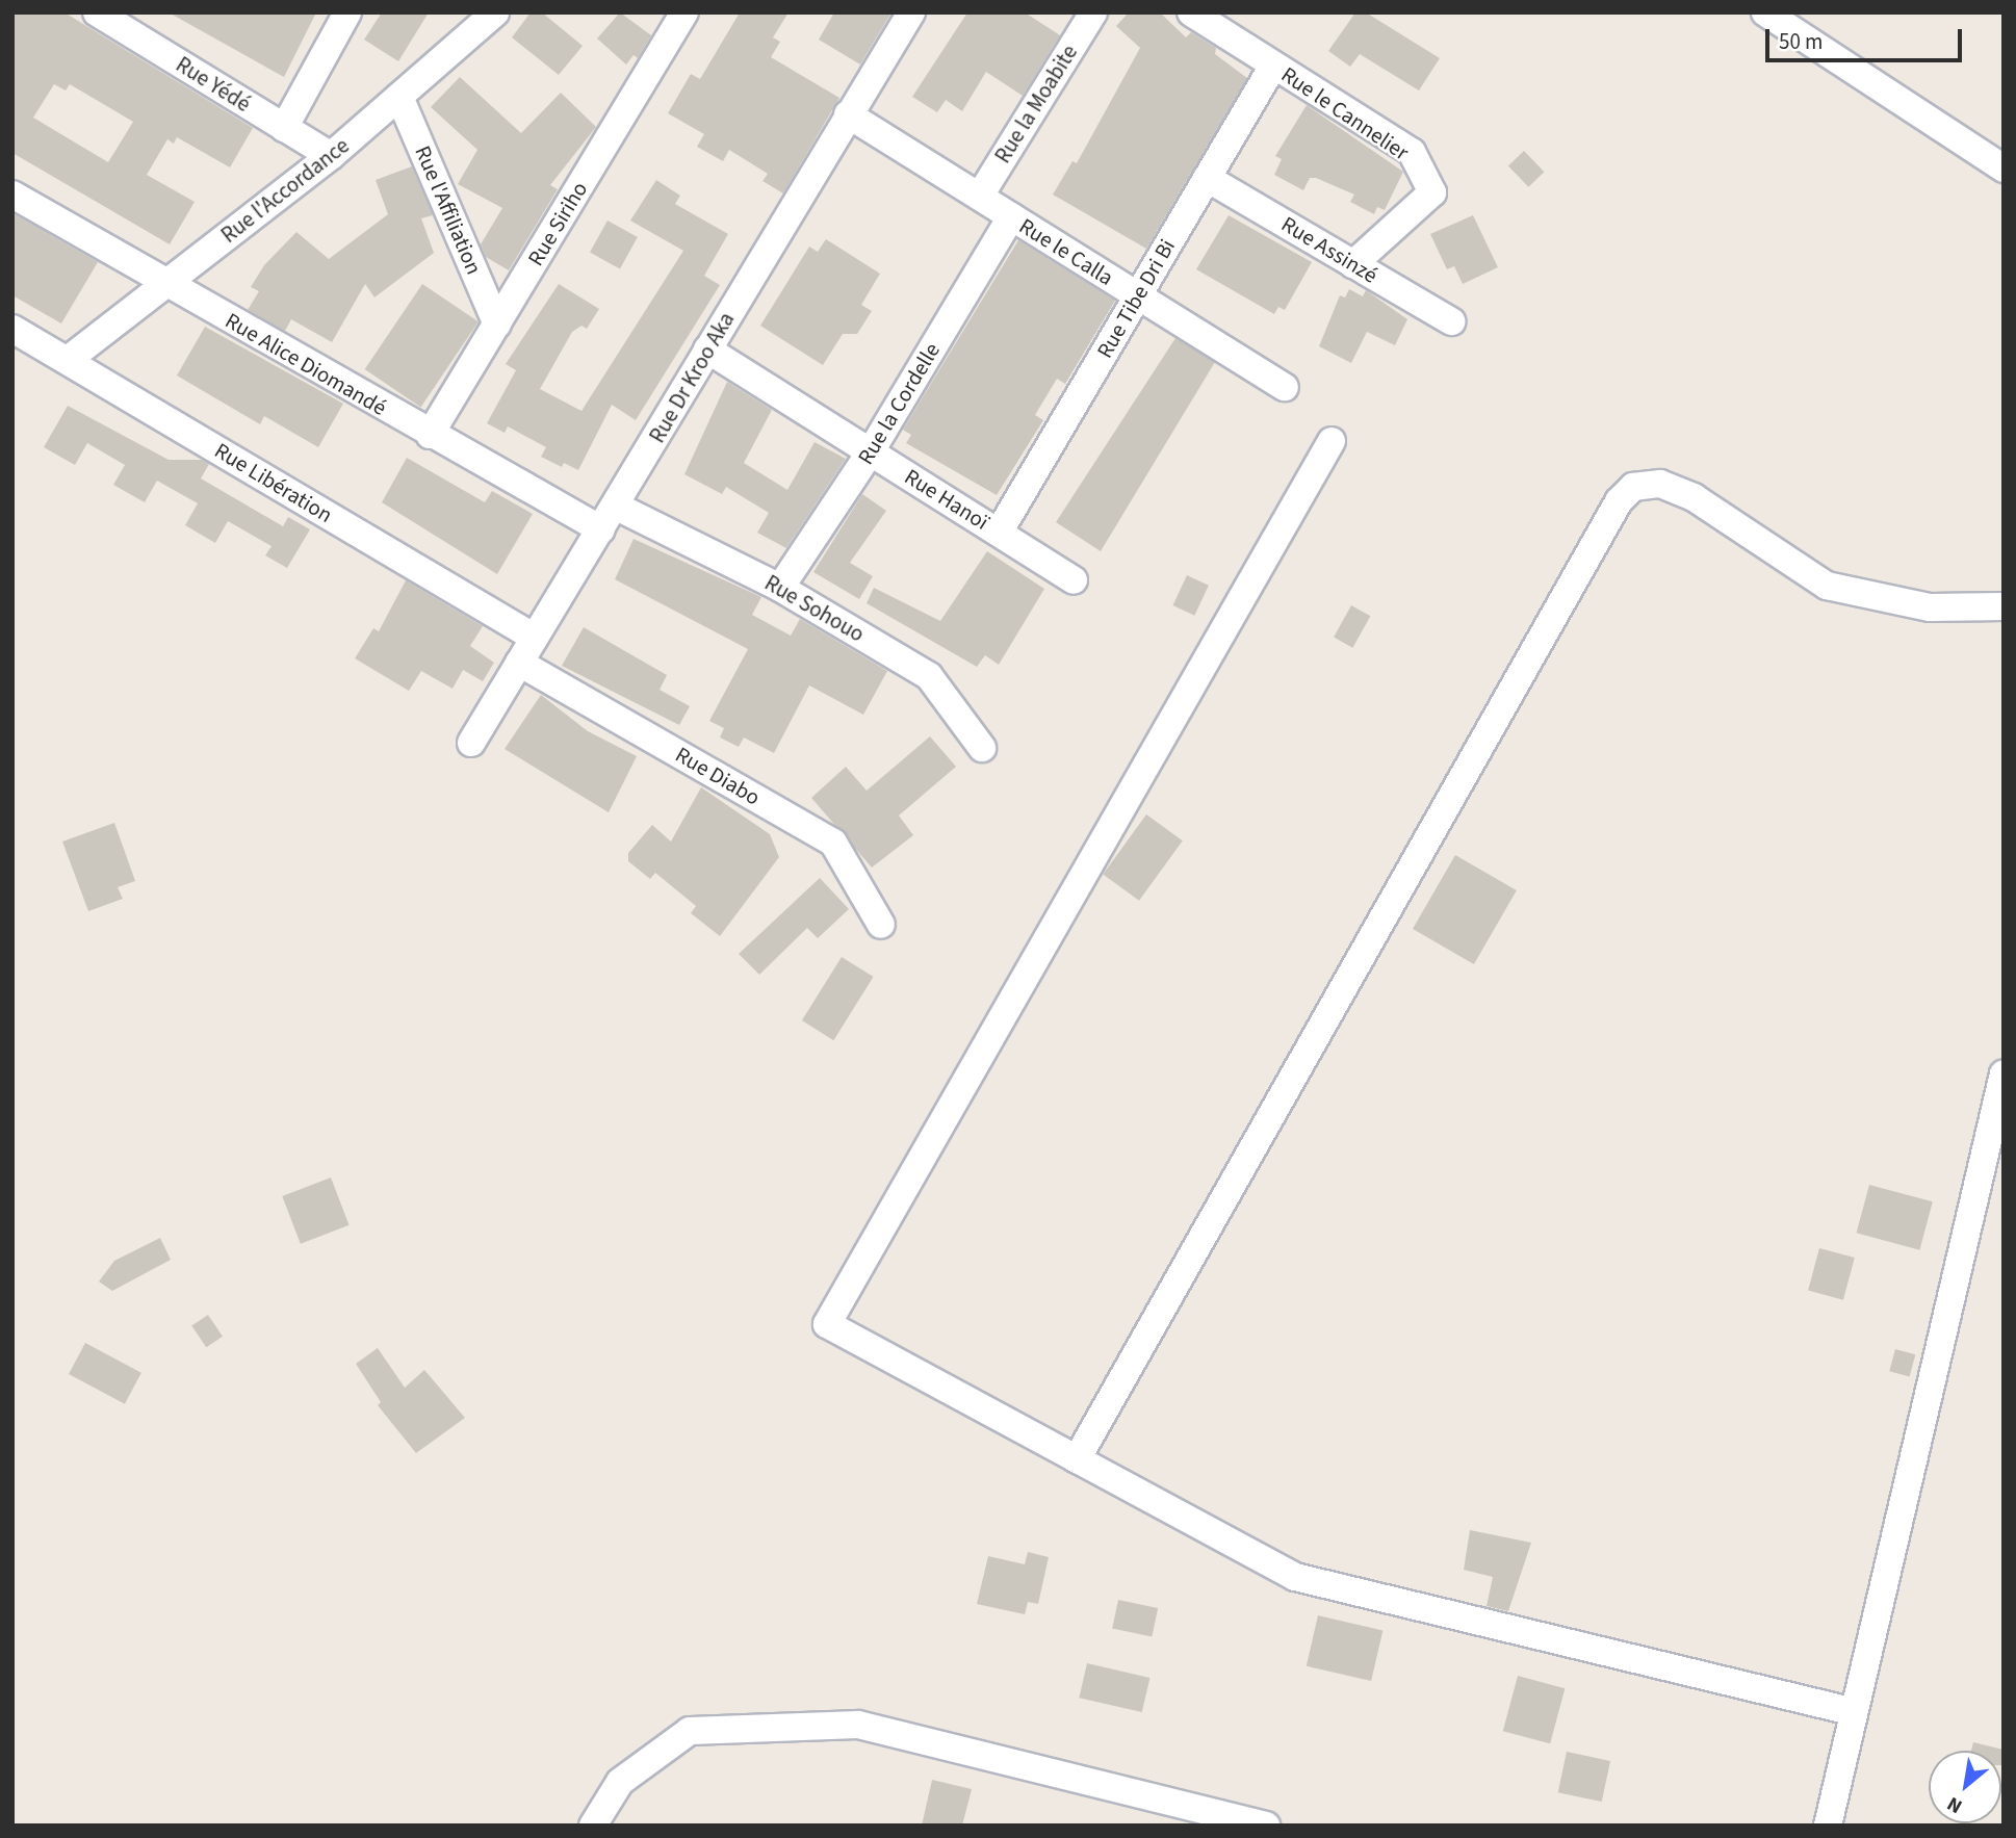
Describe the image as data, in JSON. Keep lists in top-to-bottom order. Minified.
{"streets":{"street":["Rue Yédé","Rue la Moabite","Rue le Cannelier","Rue l'Accordance","Rue l'Affiliation","Rue Siriho","Rue Assinzé","Rue le Calla","Rue Tibe Dri Bi","Rue Alice Diomandé","Rue Dr Kroo Aka","Rue la Cordelle","Rue Libération","Rue Hanoï","Rue Sohouo","Rue Diabo"]},"crossings":[["Rue Yédé","Rue l'Accordance"],["Rue la Moabite","Rue le Calla"],["Rue le Cannelier","Rue Assinzé"],["Rue le Cannelier","Rue Tibe Dri Bi"],["Rue l'Accordance","Rue l'Affiliation"],["Rue l'Accordance","Rue Alice Diomandé"],["Rue l'Accordance","Rue Libération"],["Rue l'Affiliation","Rue Siriho"],["Rue Siriho","Rue Alice Diomandé"],["Rue Assinzé","Rue Tibe Dri Bi"],["Rue le Calla","Rue Tibe Dri Bi"],["Rue le Calla","Rue Dr Kroo Aka"],["Rue le Calla","Rue la Cordelle"],["Rue Tibe Dri Bi","Rue Hanoï"],["Rue Alice Diomandé","Rue Dr Kroo Aka"],["Rue Dr Kroo Aka","Rue Libération"],["Rue Dr Kroo Aka","Rue Hanoï"],["Rue Dr Kroo Aka","Rue Sohouo"],["Rue Dr Kroo Aka","Rue Diabo"],["Rue la Cordelle","Rue Hanoï"],["Rue la Cordelle","Rue Sohouo"]],"scale_bar":"50 m","north":"bottom left"}
